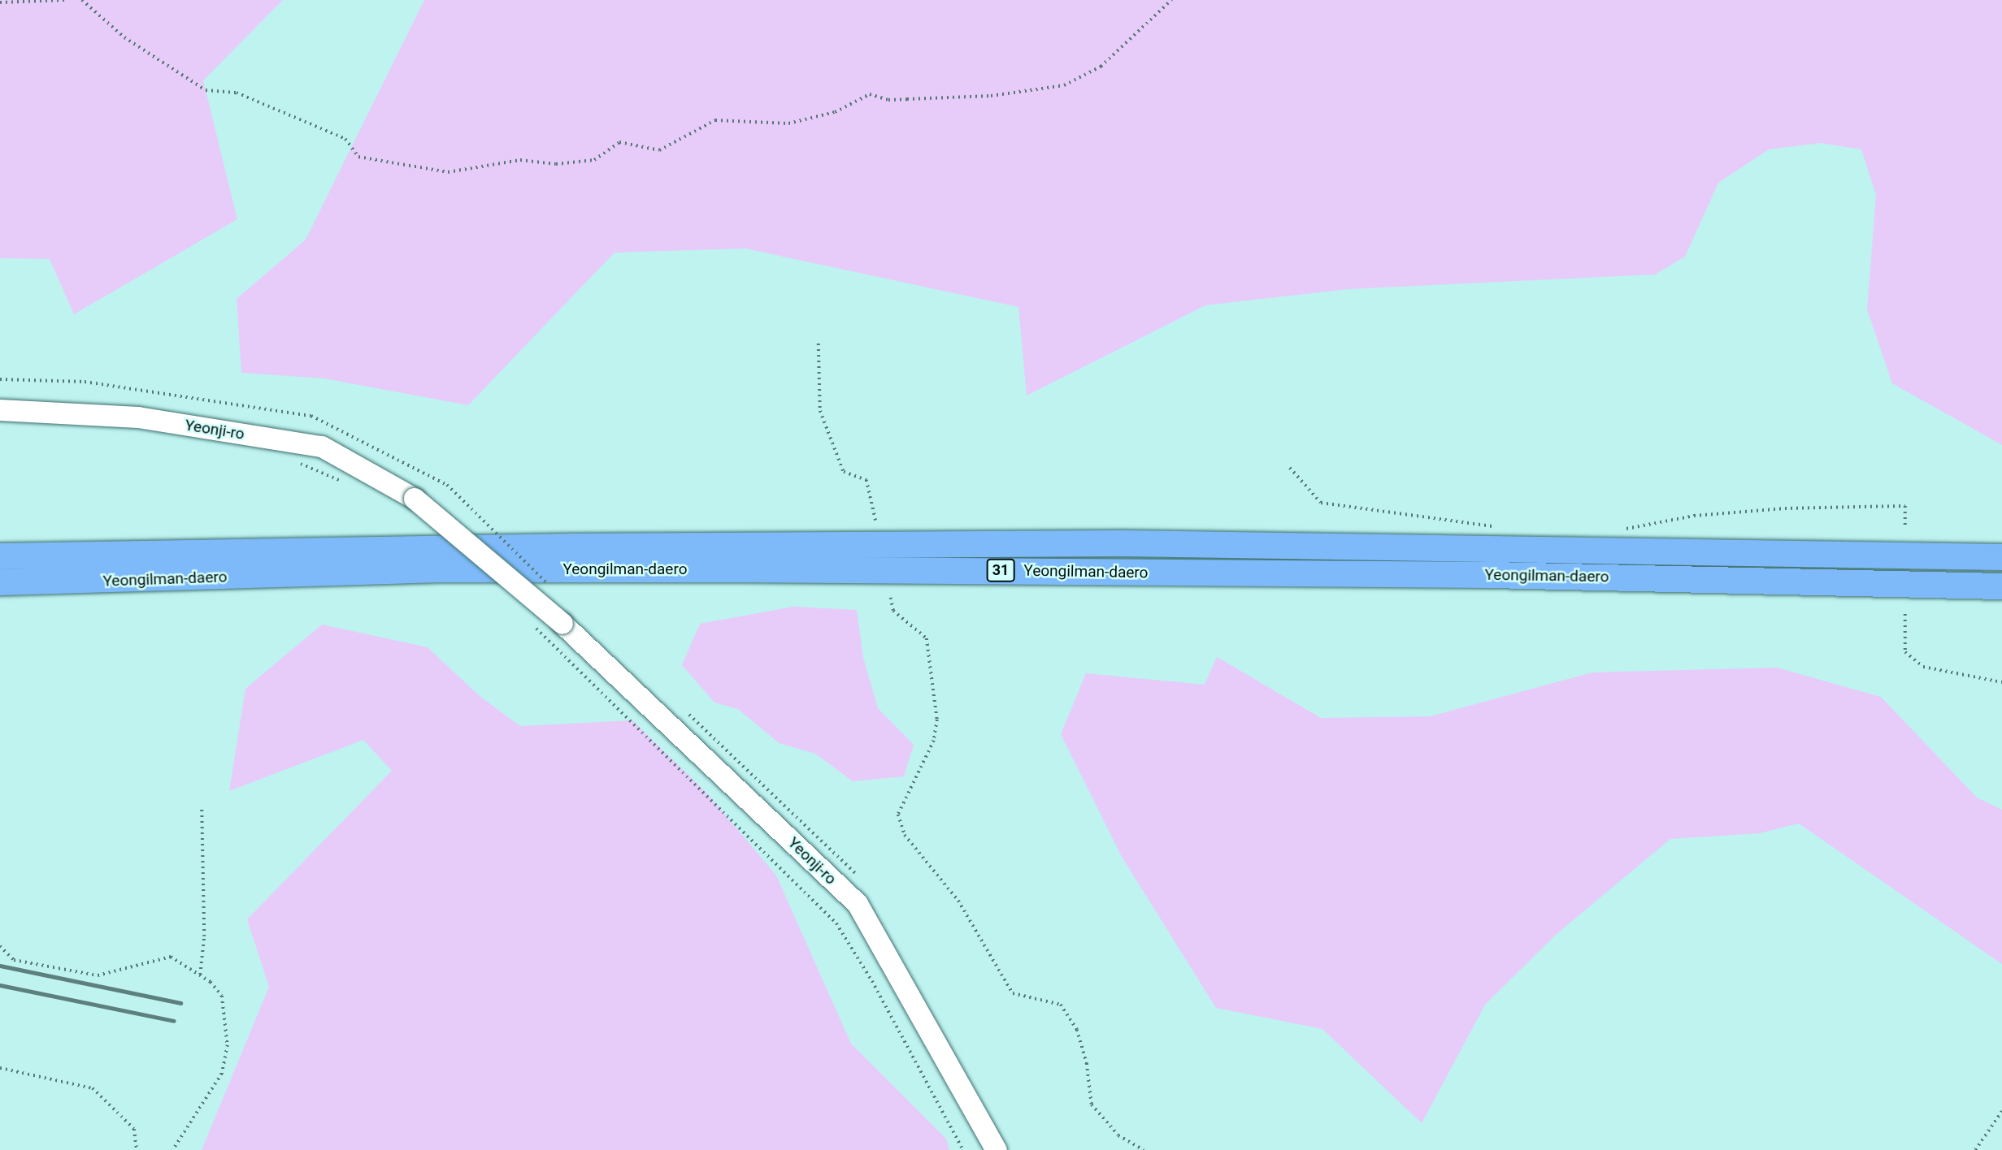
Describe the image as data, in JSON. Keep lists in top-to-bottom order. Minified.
{"streets":{"highway":["Yeongilman-daero","31"],"main road":["Yeonji-ro"]}}
